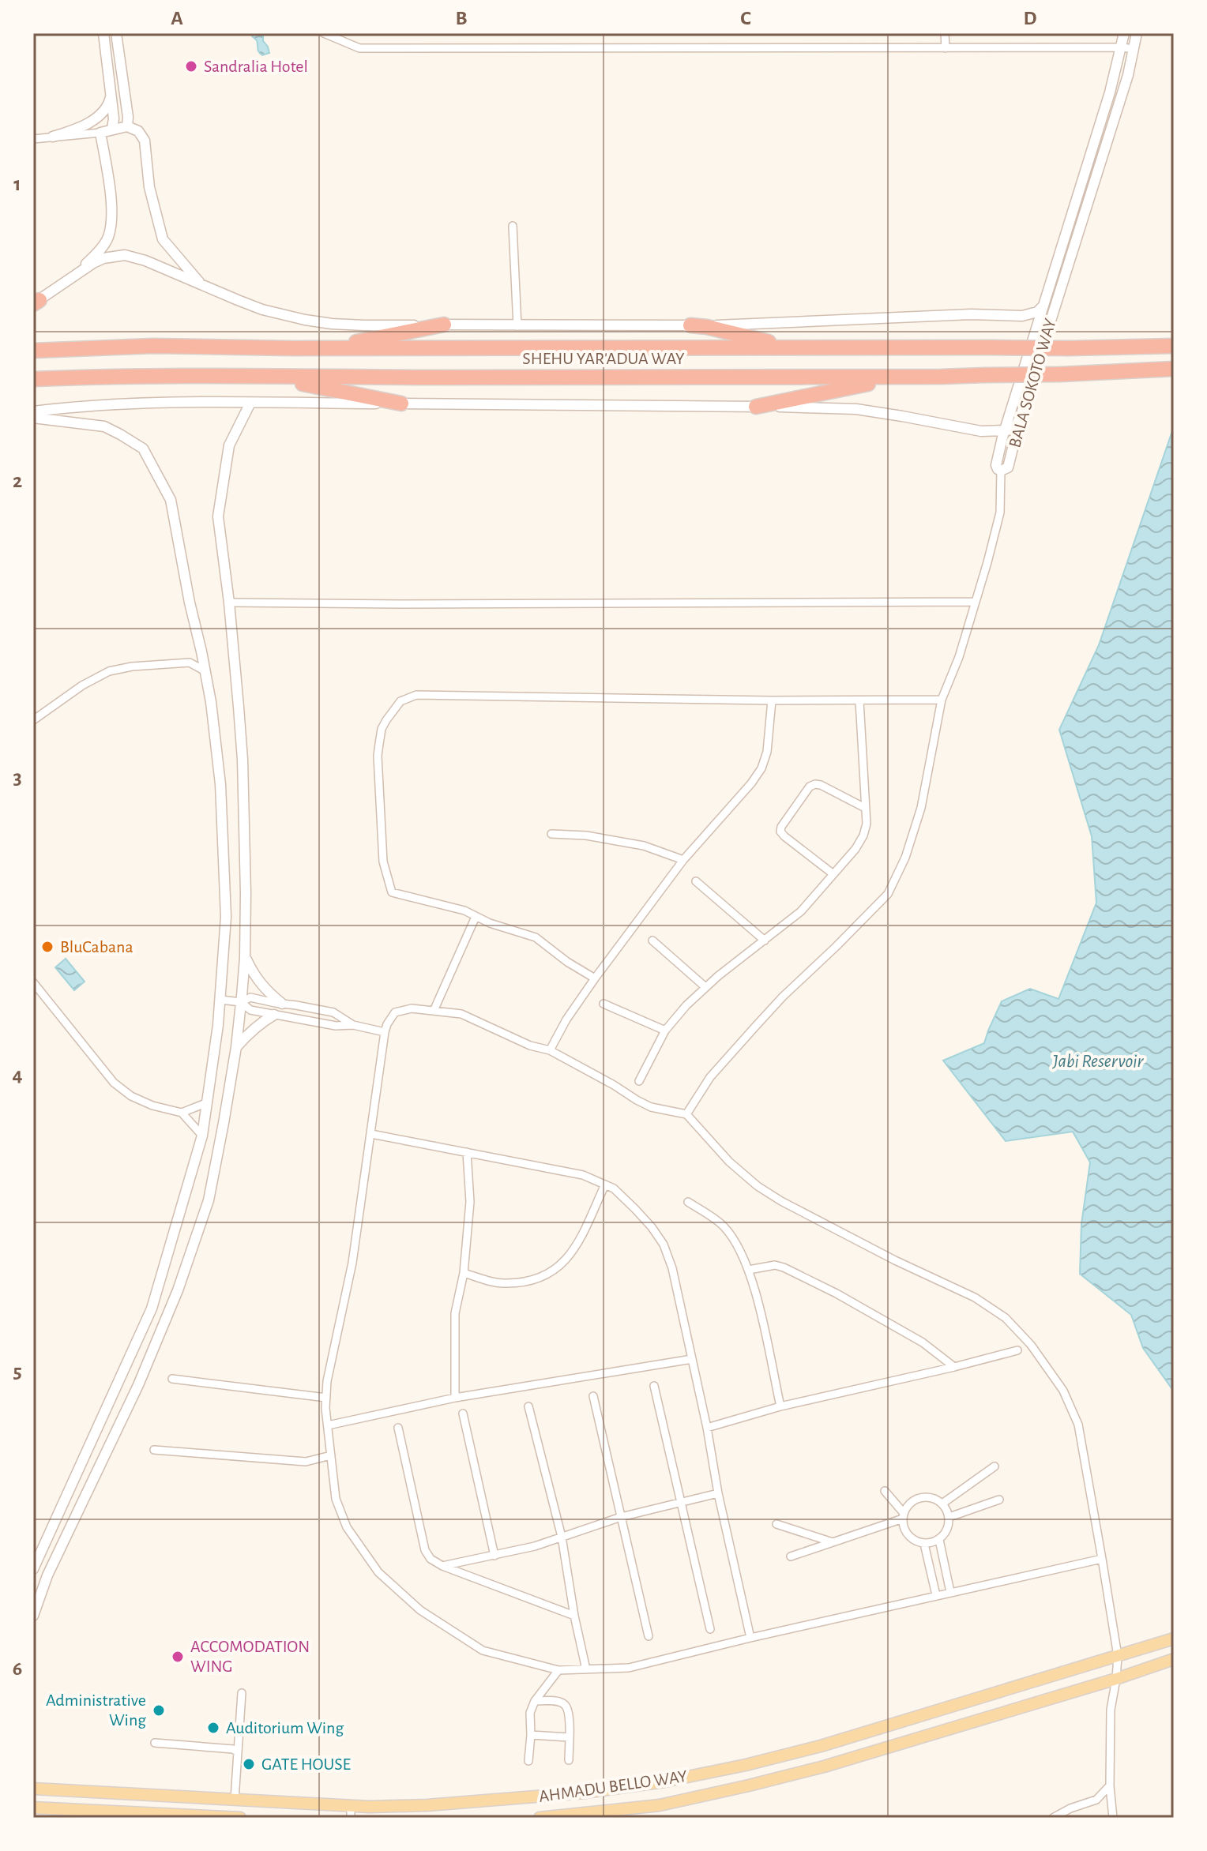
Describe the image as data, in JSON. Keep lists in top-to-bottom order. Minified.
{"streets":{"highway":["SHEHU YAR'ADUA WAY"],"main road":["AHMADU BELLO WAY"],"street":["BALA SOKOTO WAY"]},"water":["Jabi Reservoir"],"places":["Sandralia Hotel","BluCabana","ACCOMODATION WING","Administrative Wing","Auditorium Wing","GATE HOUSE"],"grid":{"columns":["A","B","C","D"],"rows":["1","2","3","4","5","6"]}}
